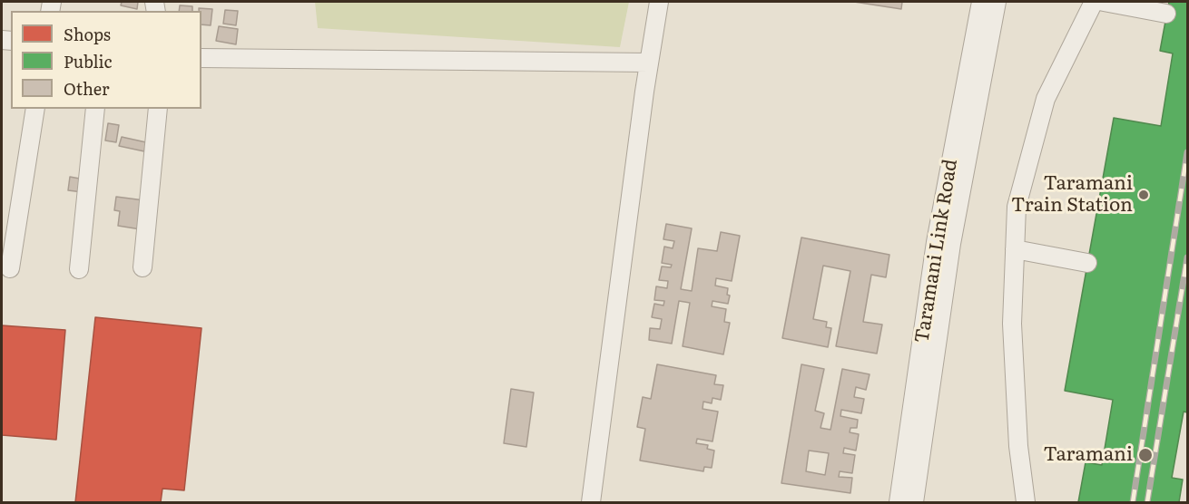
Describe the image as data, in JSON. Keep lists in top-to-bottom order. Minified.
{"streets":{"street":["Taramani Link Road"]},"places":["Taramani Train Station","Taramani"],"legend":["Shops","Public","Other"]}
